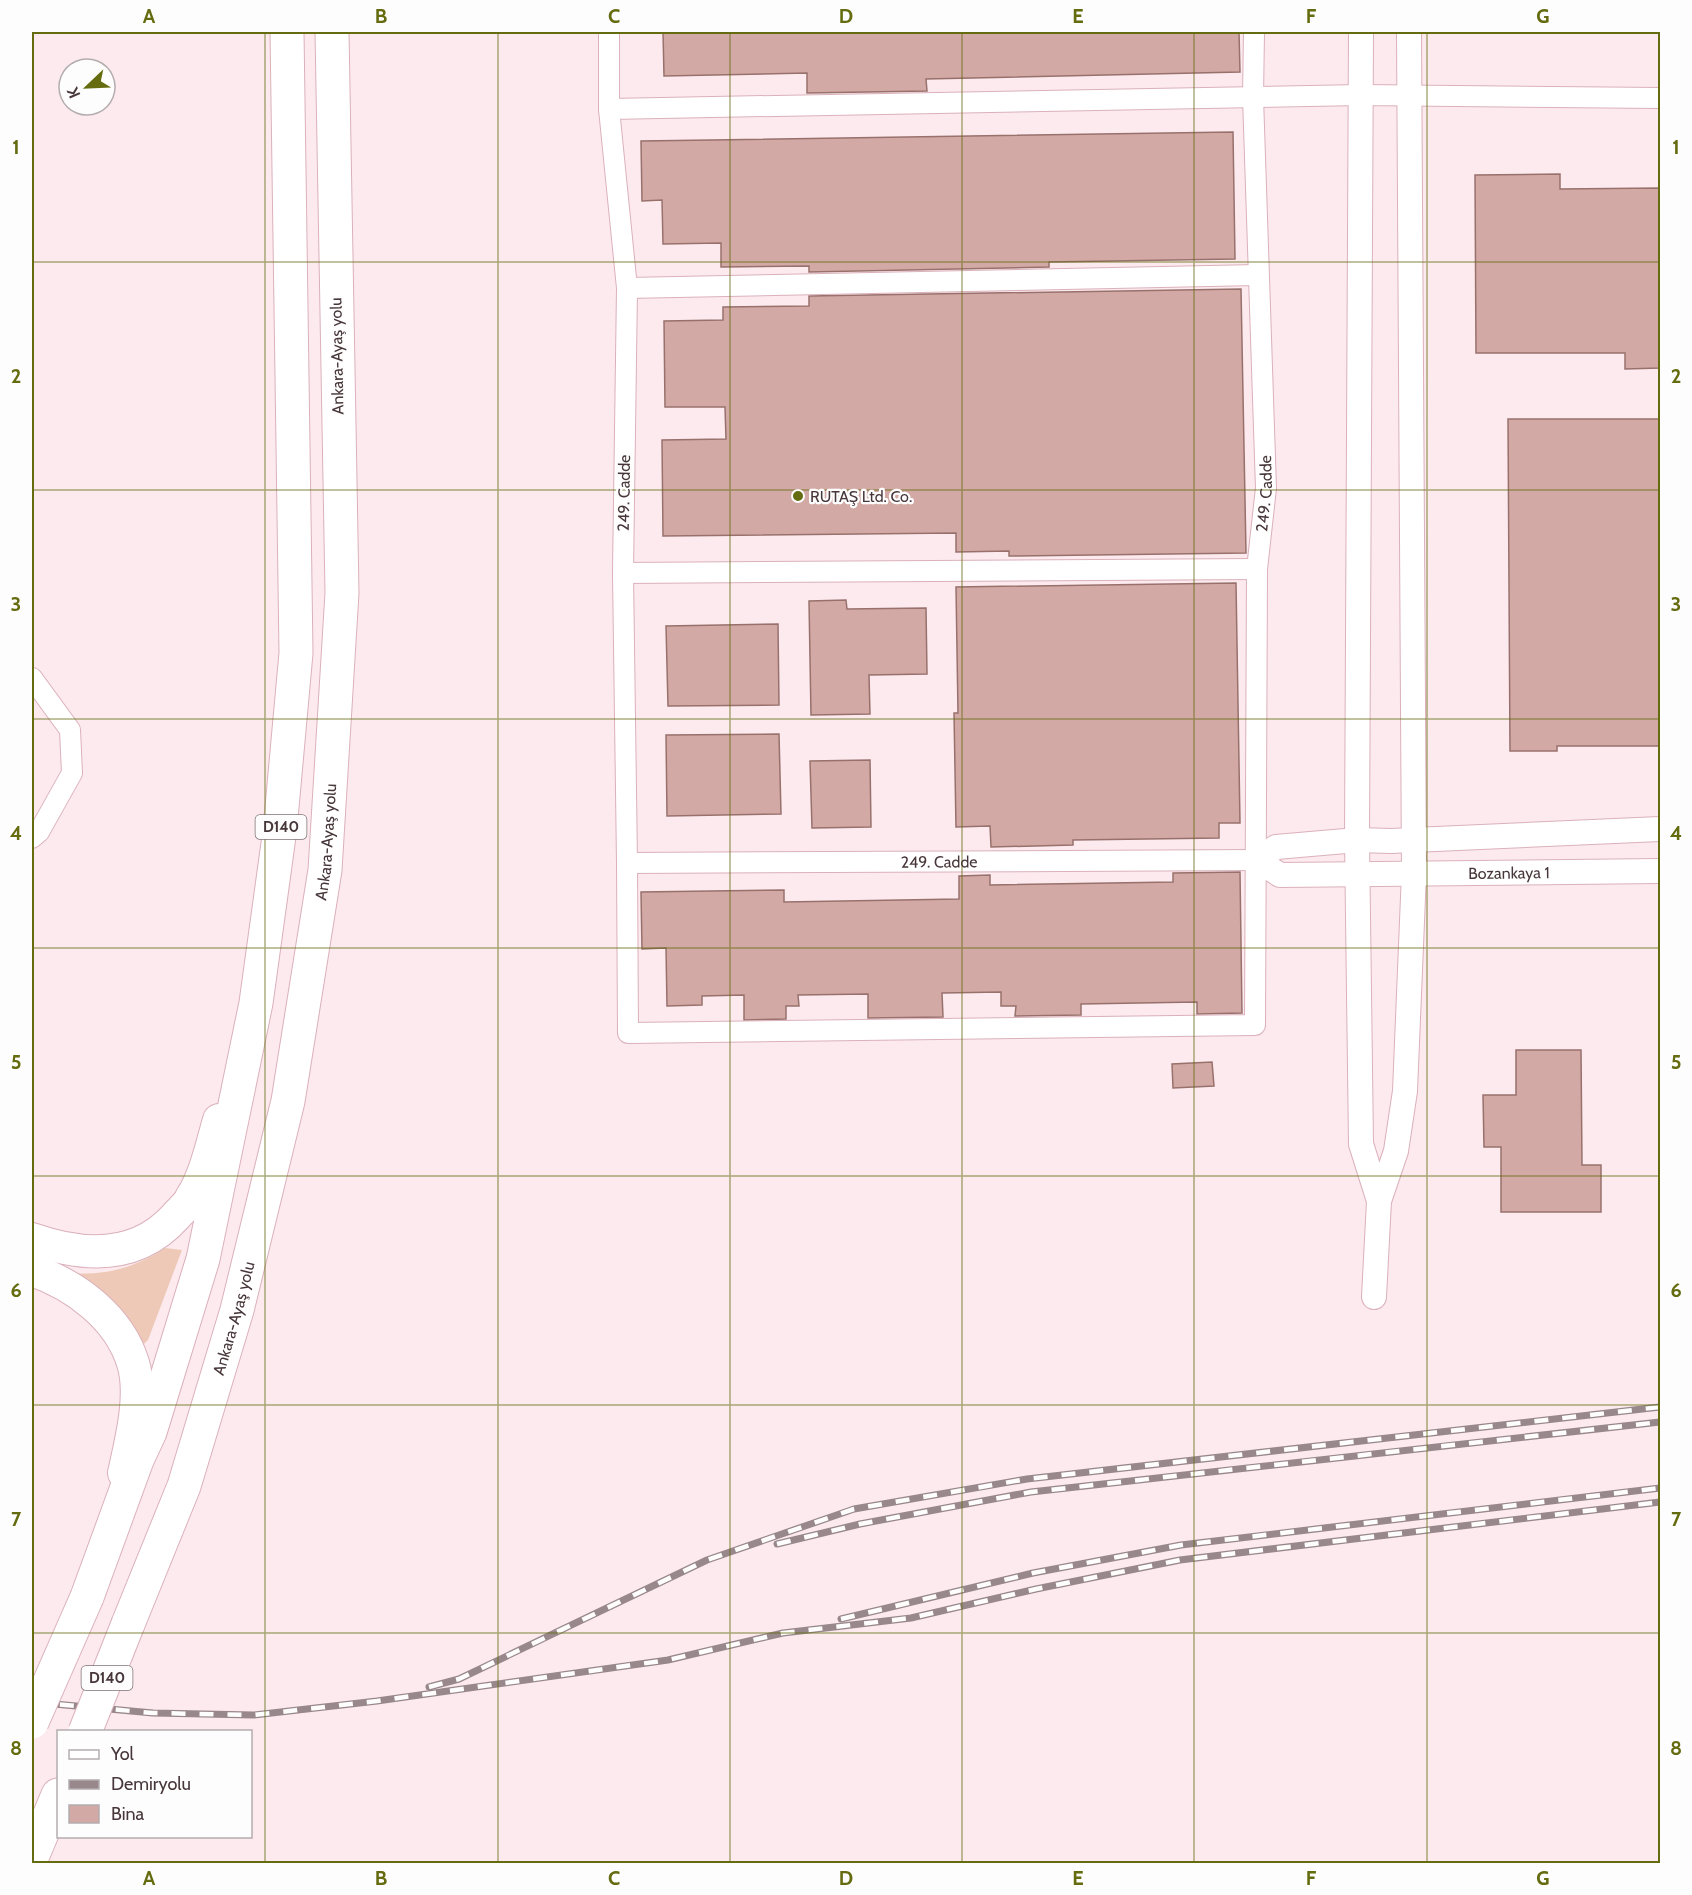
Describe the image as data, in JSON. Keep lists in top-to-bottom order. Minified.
{"streets":{"highway":["Ankara-Ayaş yolu","D140"],"street":["249. Cadde","Bozankaya 1"]},"crossings":[["249. Cadde","Bozankaya 1"]],"places":["RUTAŞ Ltd. Co."],"legend":["Yol","Demiryolu","Bina"],"north":"bottom left","grid":{"columns":["A","B","C","D","E","F","G"],"rows":["1","2","3","4","5","6","7","8"]}}
